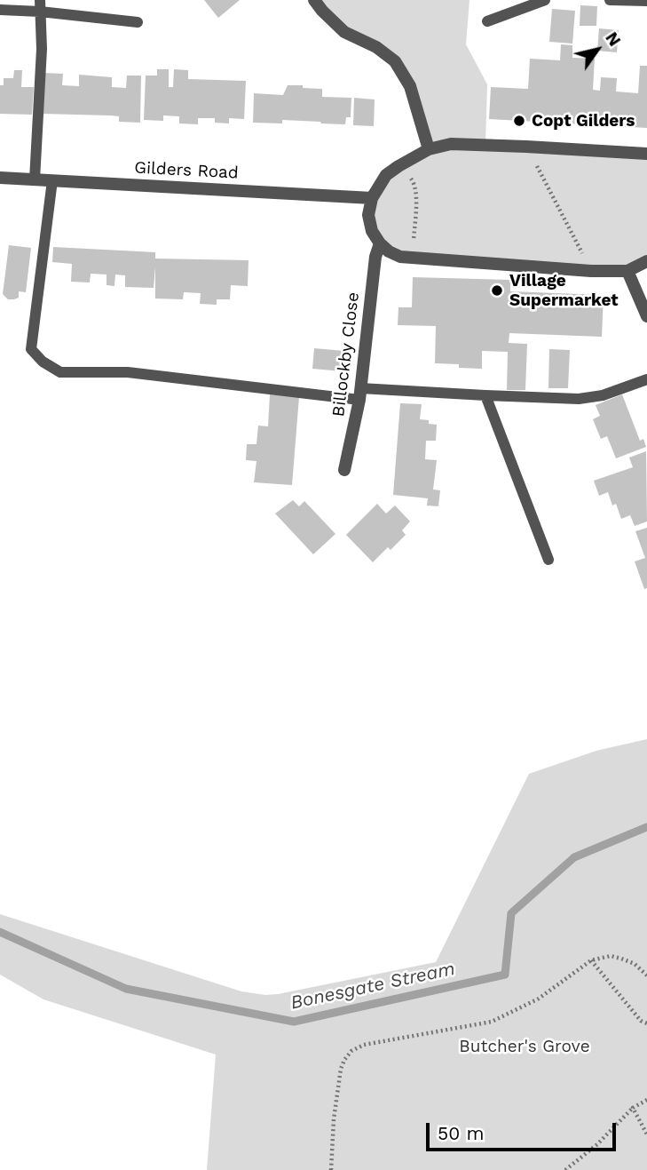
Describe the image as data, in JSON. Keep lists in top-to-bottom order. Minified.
{"streets":{"street":["Gilders Road","Billockby Close"]},"water":["Bonesgate Stream"],"parks":["Butcher's Grove"],"places":["Copt Gilders","Village Supermarket"],"scale_bar":"50 m","north":"top right"}
